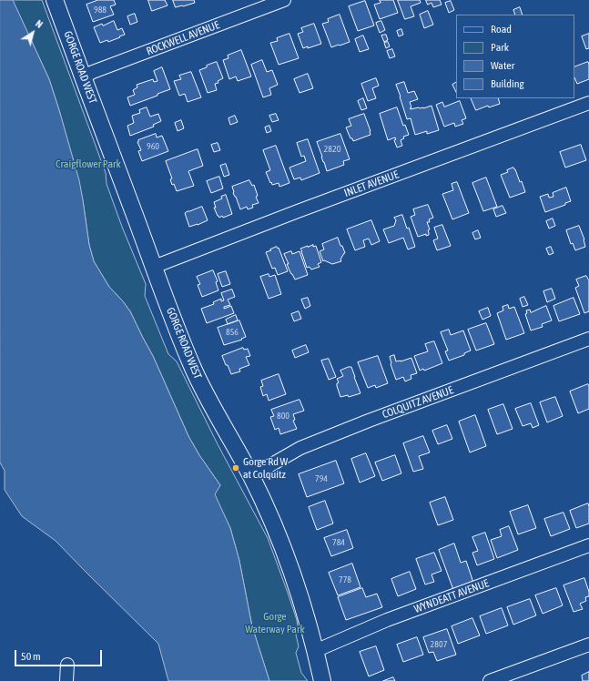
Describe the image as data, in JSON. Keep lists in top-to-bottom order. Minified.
{"streets":{"main road":["GORGE ROAD WEST"],"street":["ROCKWELL AVENUE","INLET AVENUE","COLQUITZ AVENUE","WYNDEATT AVENUE"]},"crossings":[["ROCKWELL AVENUE","GORGE ROAD WEST"],["GORGE ROAD WEST","INLET AVENUE"],["GORGE ROAD WEST","COLQUITZ AVENUE"],["GORGE ROAD WEST","WYNDEATT AVENUE"]],"parks":["Craigflower Park","Gorge Waterway Park"],"places":["Gorge Rd W at Colquitz"],"house_numbers":["988","960","2820","856","800","794","784","778","2807"],"legend":["Road","Park","Water","Building"],"scale_bar":"50 m","north":"top right"}
